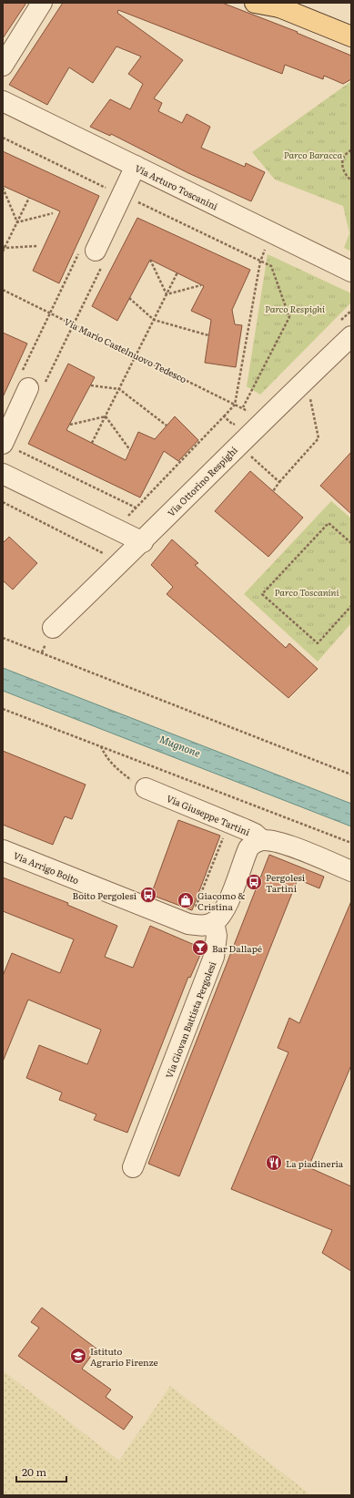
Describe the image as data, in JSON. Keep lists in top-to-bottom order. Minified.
{"streets":{"street":["Via Arturo Toscanini","Via Ottorino Respighi","Via Giuseppe Tartini","Via Arrigo Boito","Via Giovan Battista Pergolesi"],"path":["Via Mario Castelnuovo Tedesco"]},"crossings":[["Via Arrigo Boito","Via Giovan Battista Pergolesi"]],"water":["Mugnone"],"parks":["Parco Baracca","Parco Respighi","Parco Toscanini"],"places":{"bus stop":["Pergolesi Tartini","Boito Pergolesi"],"shop":["Giacomo & Cristina"],"bar":["Bar Dallapé"],"restaurant":["La piadineria"],"school or university":["Istituto Agrario Firenze"]},"scale_bar":"20 m"}
